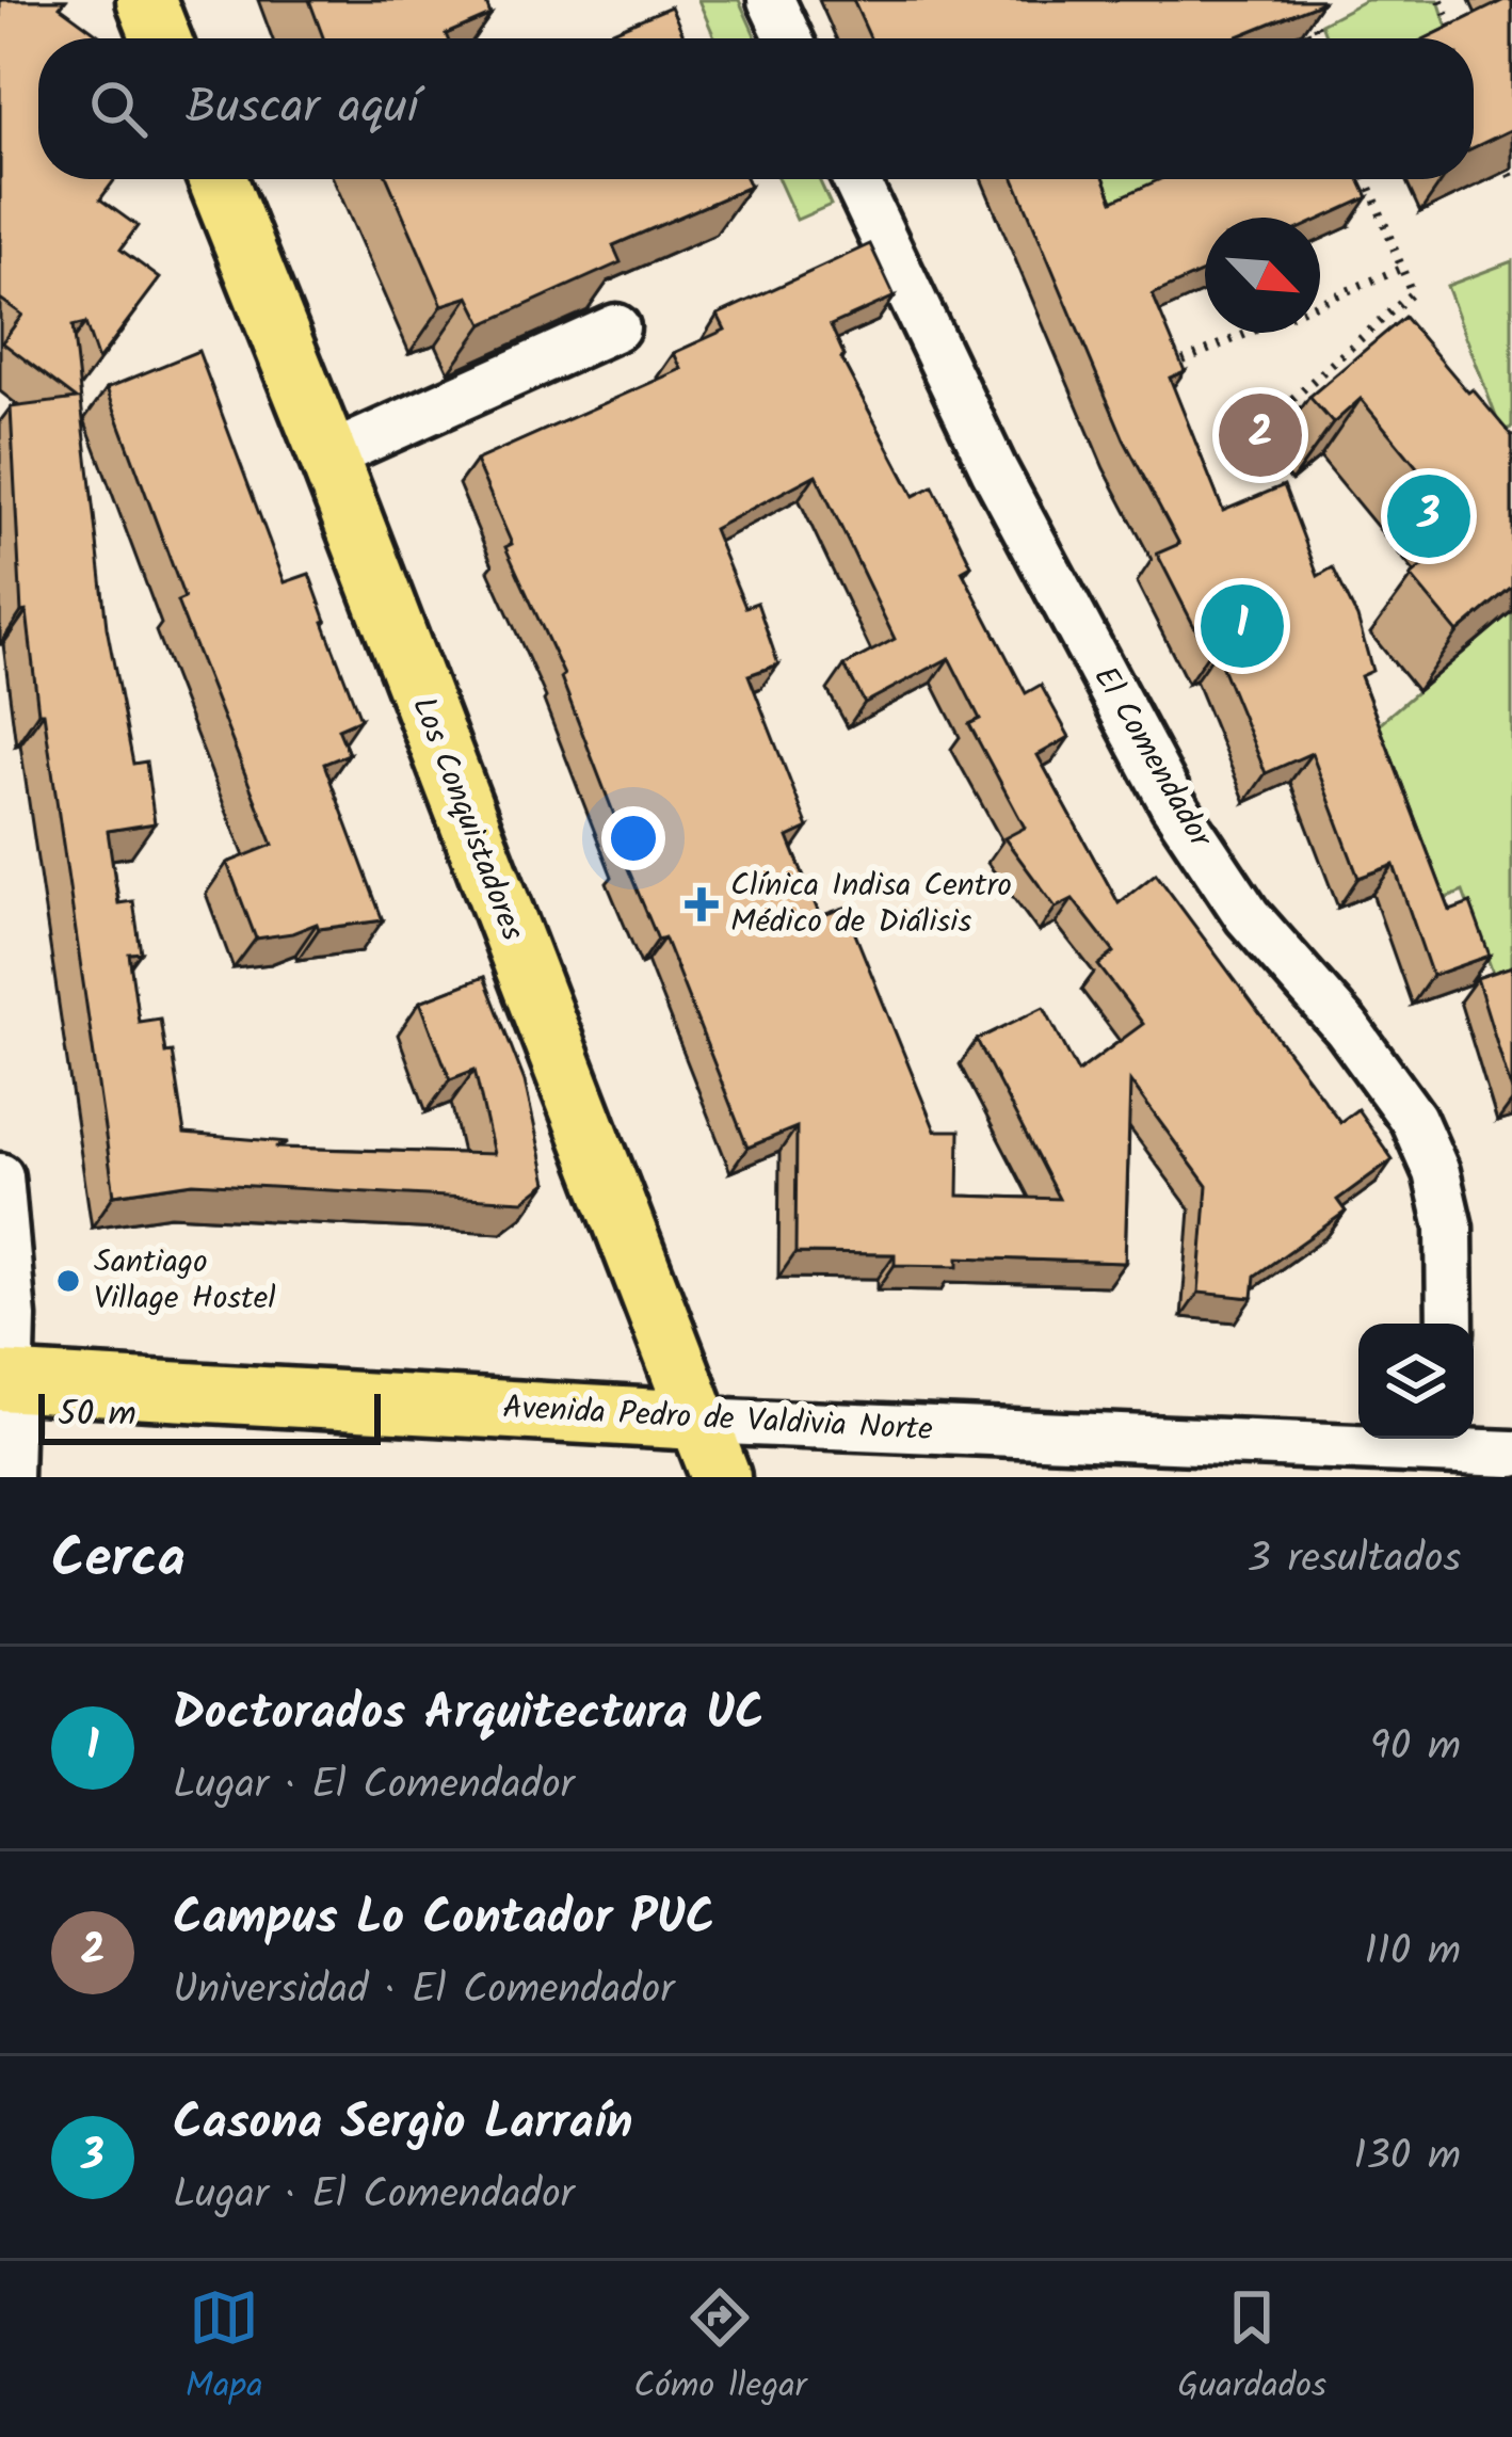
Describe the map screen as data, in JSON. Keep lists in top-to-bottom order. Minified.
{"streets":{"main road":["Los Conquistadores","Avenida Pedro de Valdivia Norte"],"street":["El Comendador"]},"crossings":[["Los Conquistadores","Avenida Pedro de Valdivia Norte"]],"places":{"health":["Clínica Indisa Centro Médico de Diálisis"],"other":["Santiago Village Hostel"]},"scale_bar":"50 m","north":"bottom right","page":{"search":"Buscar aquí","pins":["2","3","1"],"scale":"50 m","heading":["Cerca","3 resultados"],"list":[{"mark":"1","name":"Doctorados Arquitectura UC","note":"Lugar · El Comendador","value":"90 m"},{"mark":"2","name":"Campus Lo Contador PUC","note":"Universidad · El Comendador","value":"110 m"},{"mark":"3","name":"Casona Sergio Larraín","note":"Lugar · El Comendador","value":"130 m"}],"nav":["Mapa","Cómo llegar","Guardados"]}}
